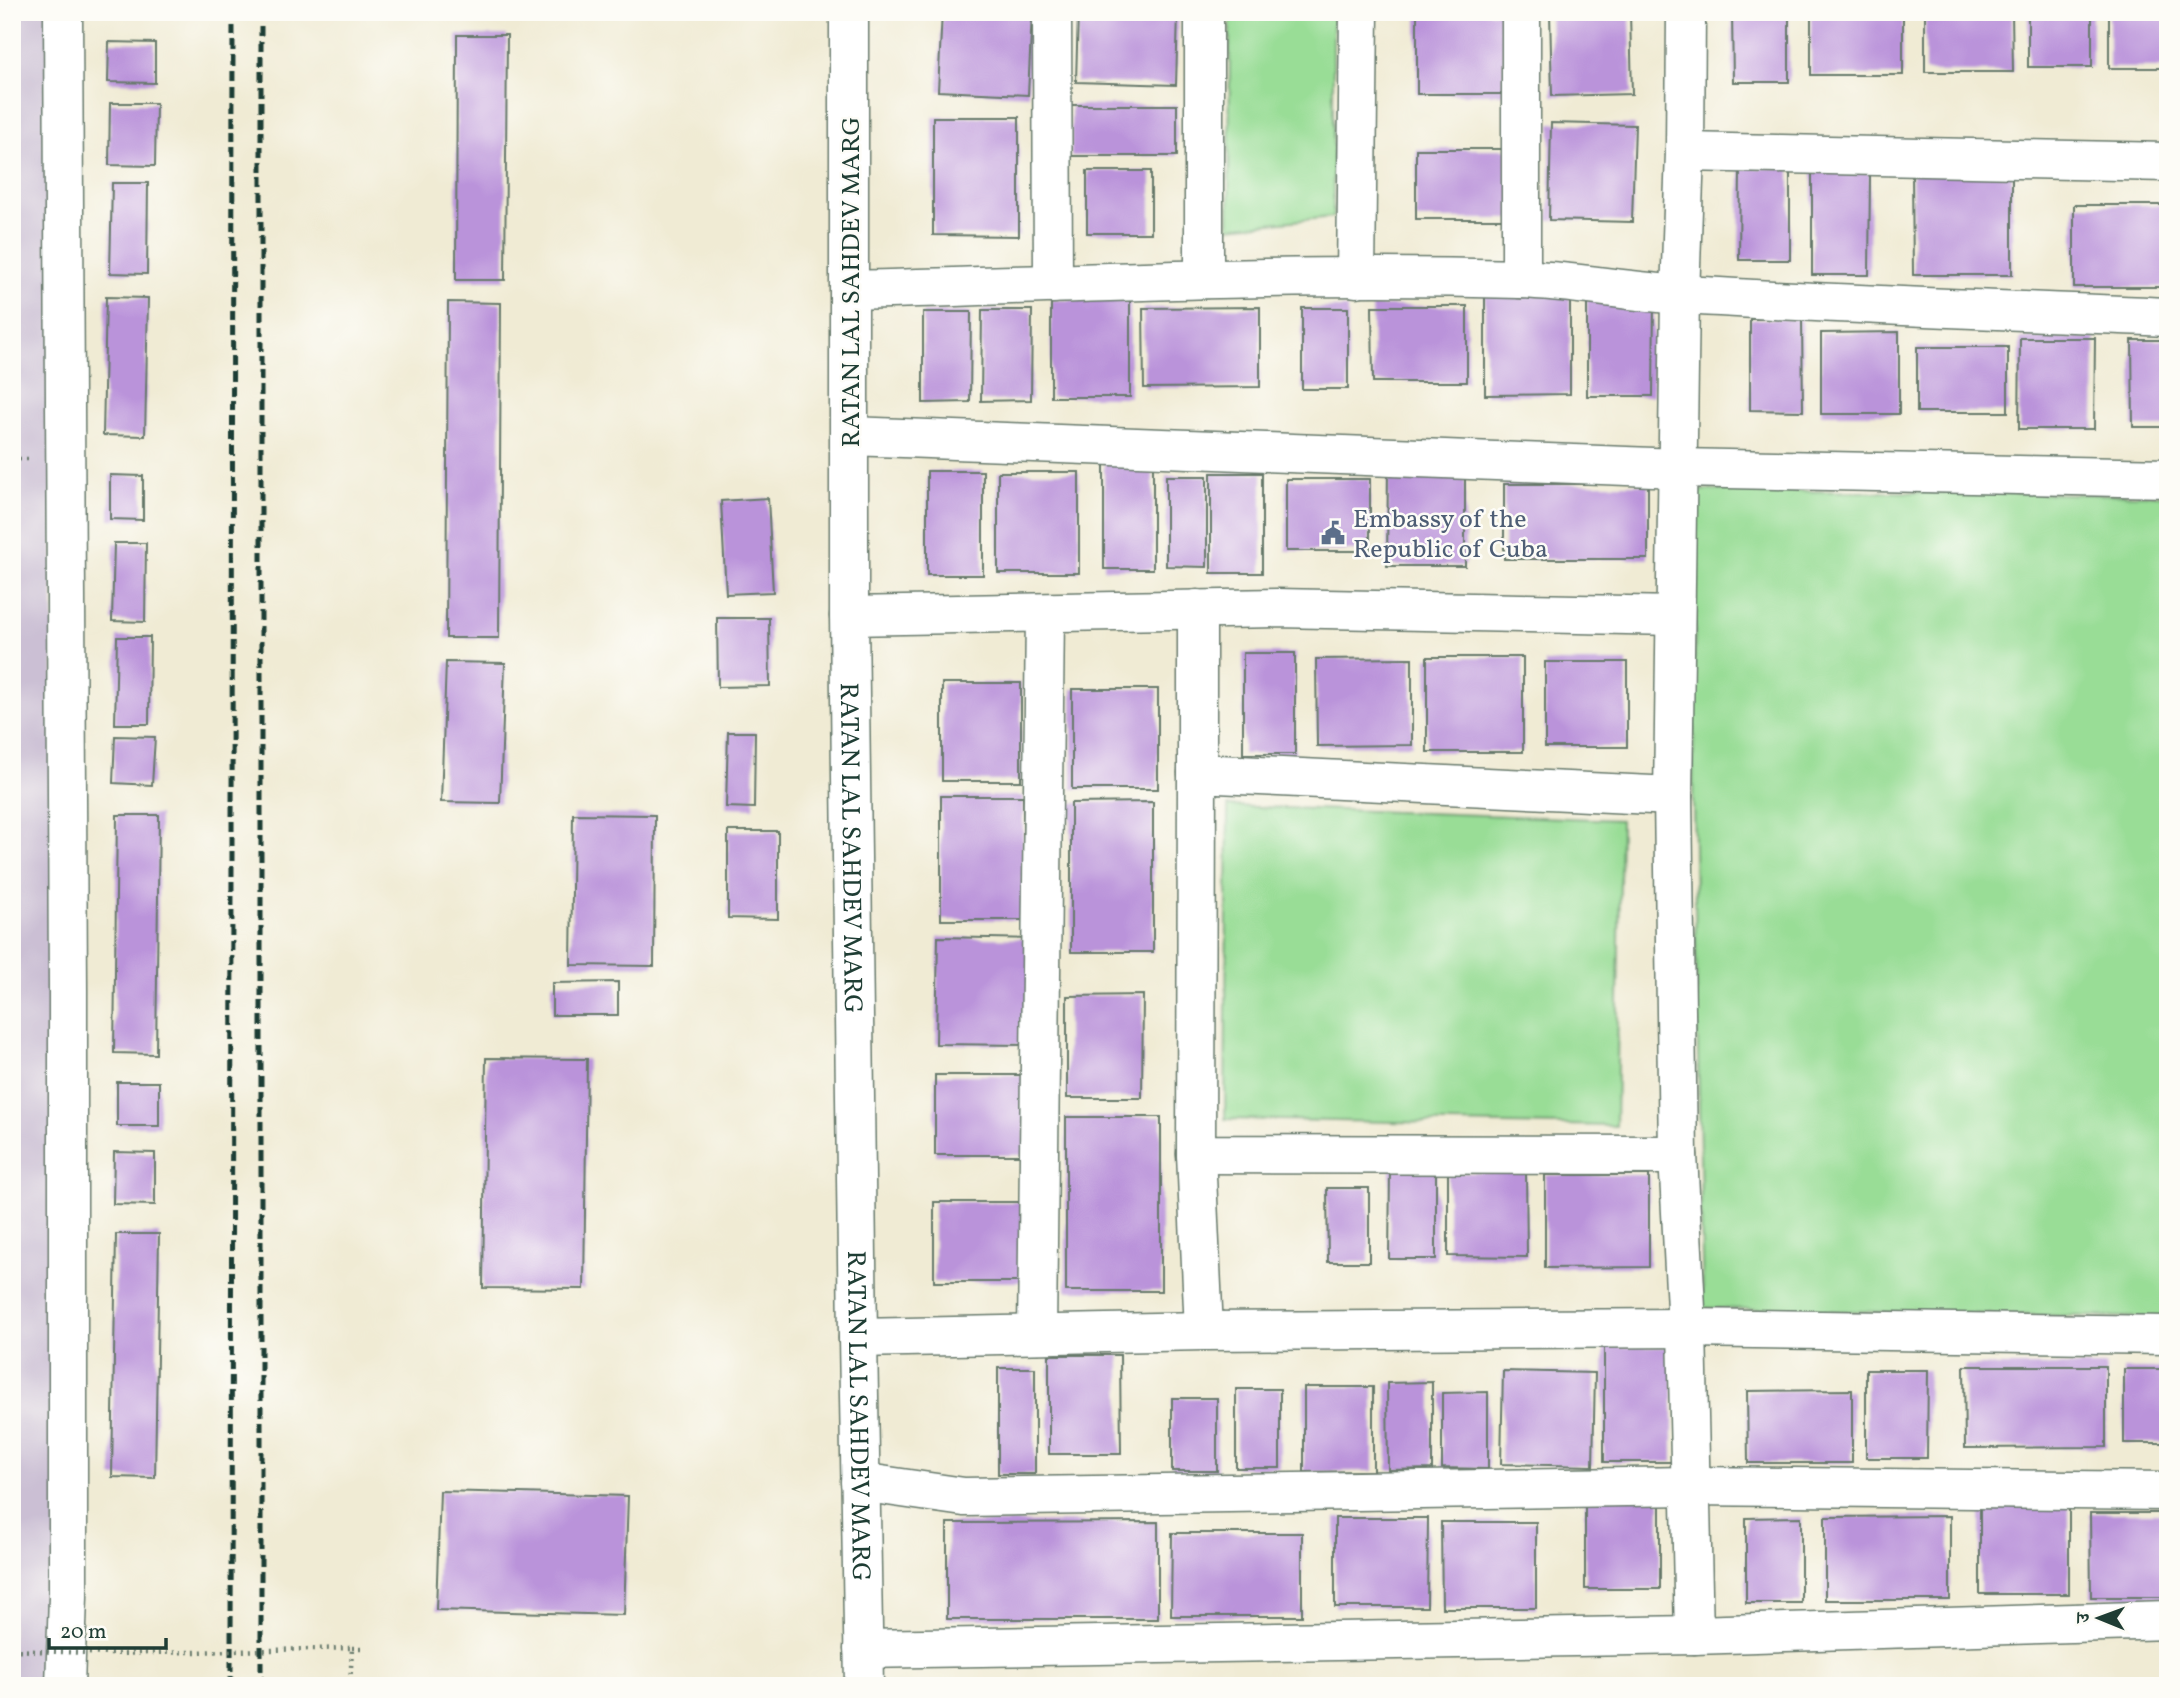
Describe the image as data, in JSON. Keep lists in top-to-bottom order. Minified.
{"streets":{"street":["RATAN LAL SAHDEV MARG"]},"places":{"public building":["Embassy of the Republic of Cuba"]},"scale_bar":"20 m","north":"left"}
